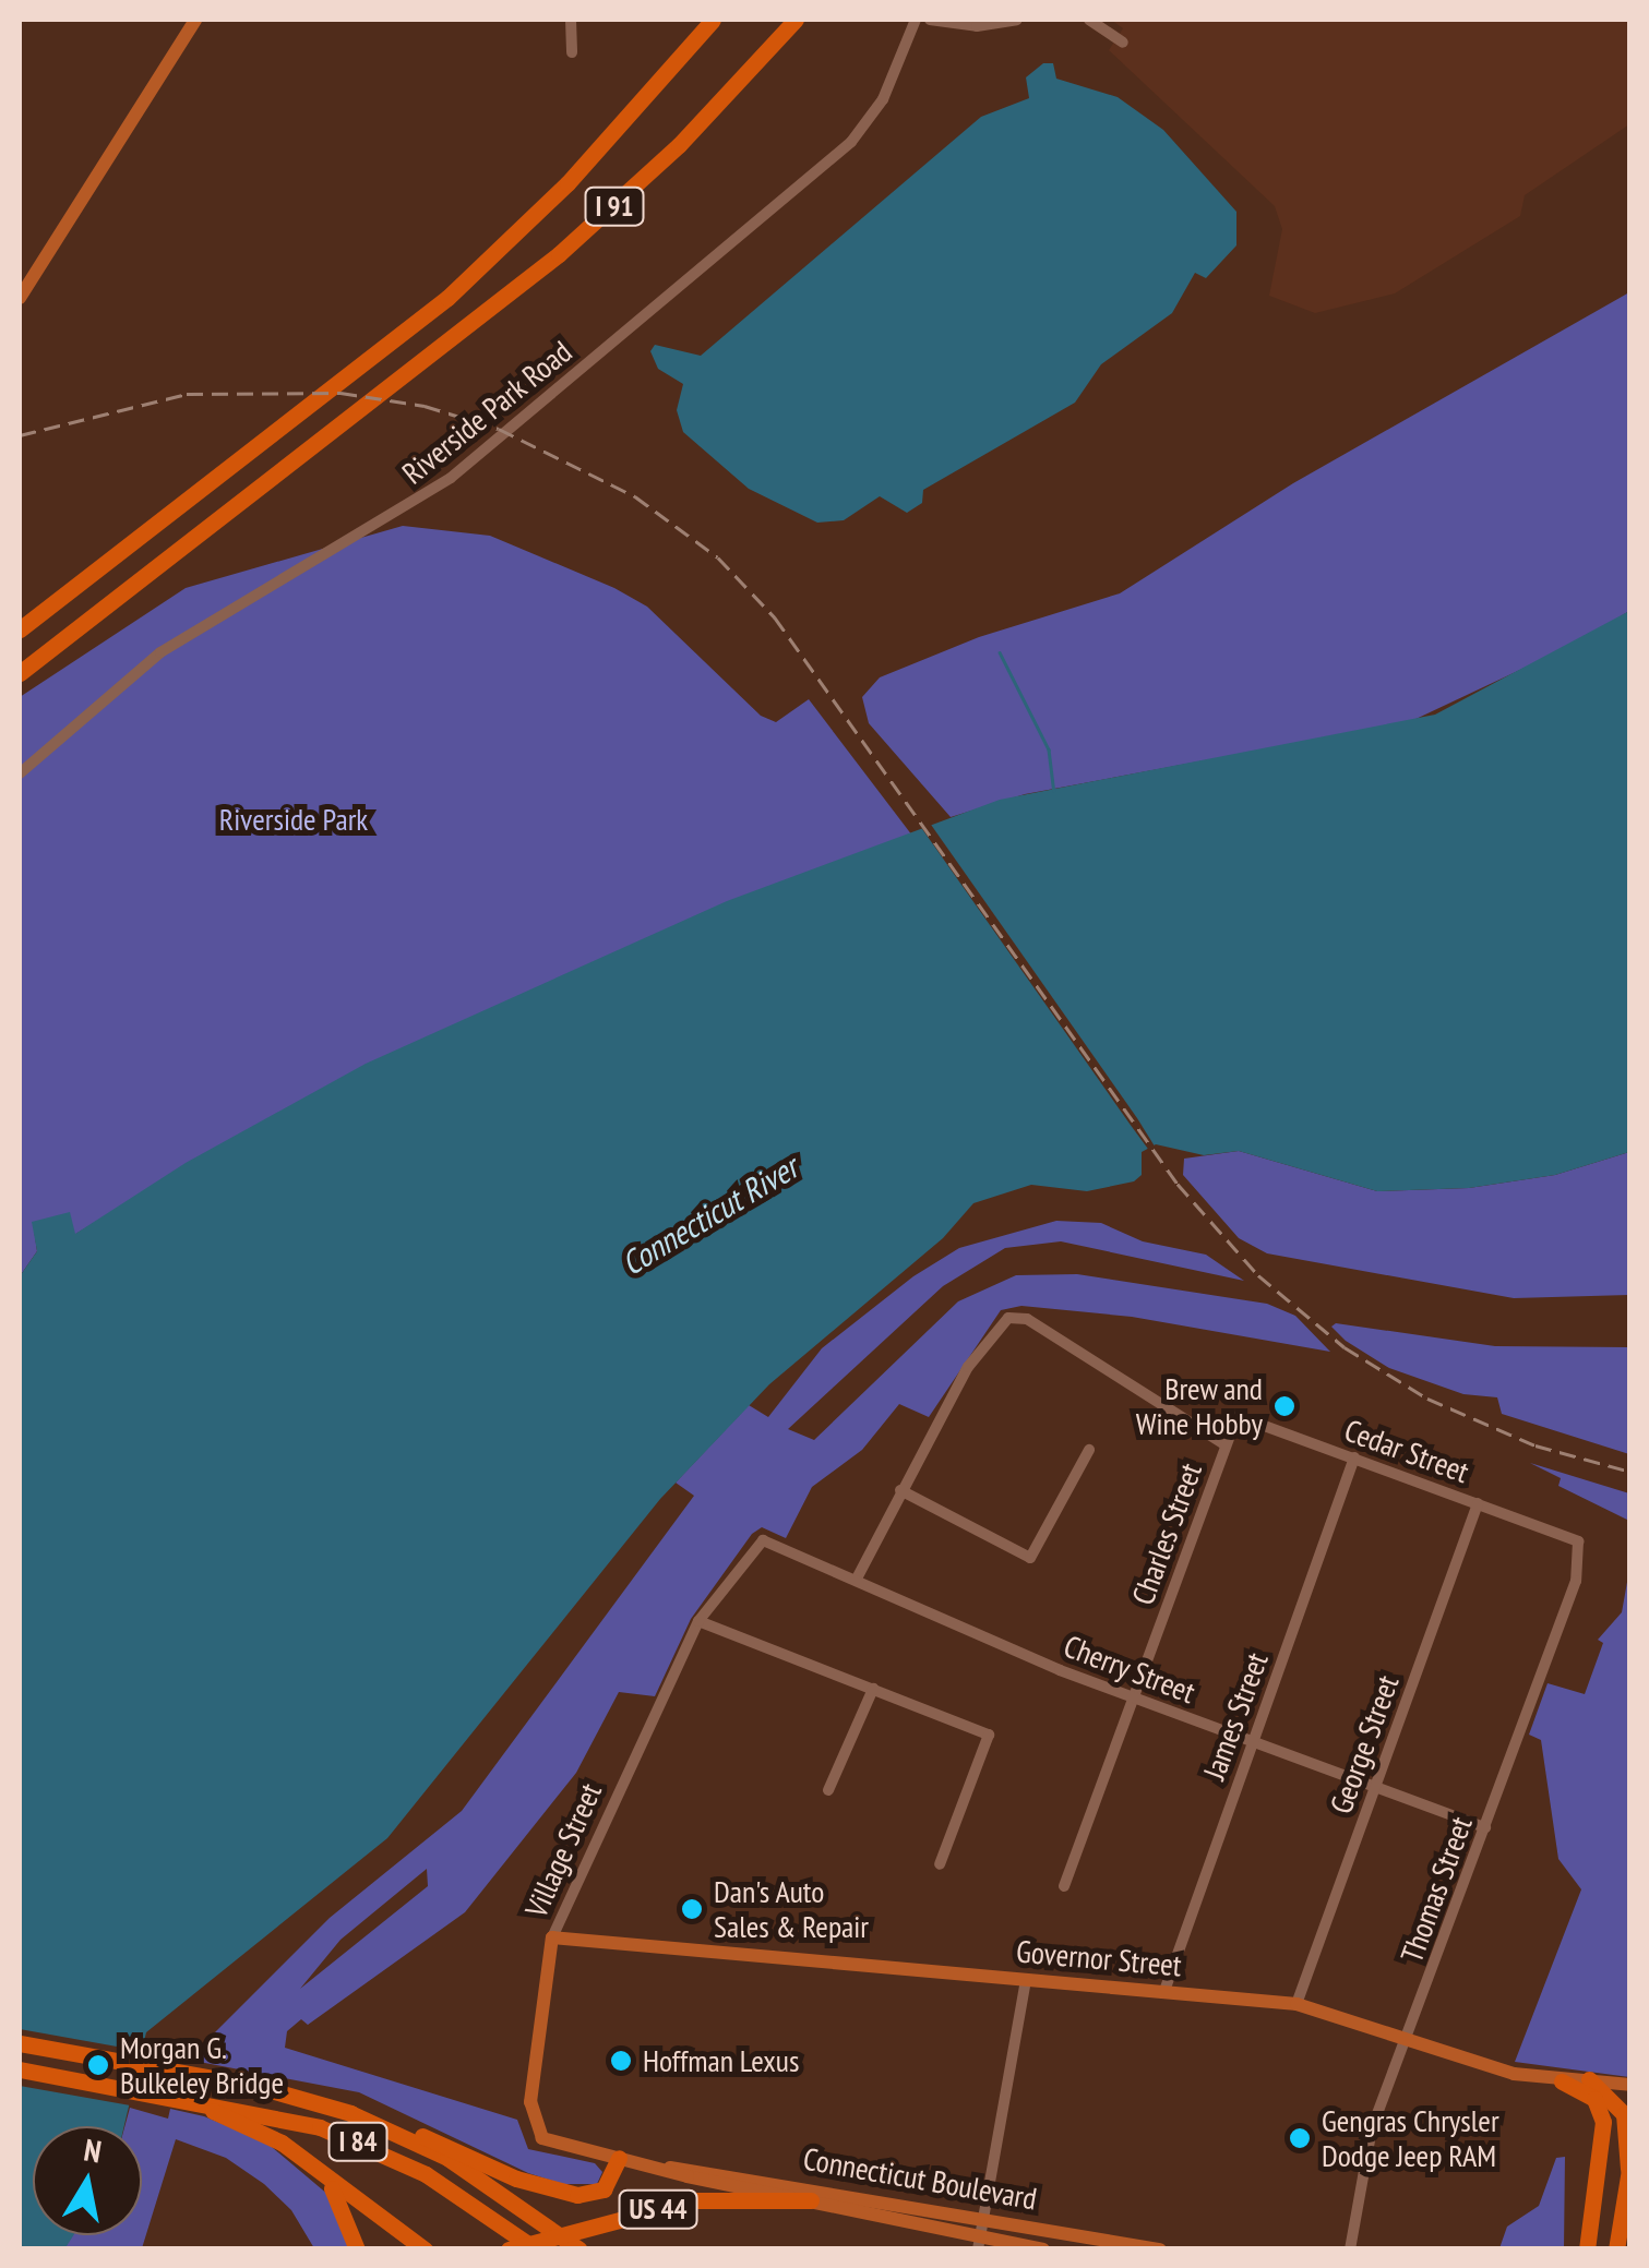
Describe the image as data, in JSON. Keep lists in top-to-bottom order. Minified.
{"streets":{"highway":["I 91","I 84","US 44"],"main road":["Village Street","Governor Street","Connecticut Boulevard"],"street":["Riverside Park Road","Cedar Street","Charles Street","Cherry Street","James Street","George Street","Thomas Street"]},"crossings":[["Cedar Street","Charles Street"],["Cedar Street","James Street"],["Cedar Street","George Street"],["Cedar Street","Thomas Street"],["Charles Street","Cherry Street"],["Cherry Street","James Street"],["Cherry Street","George Street"],["Cherry Street","Village Street"],["Cherry Street","Thomas Street"],["James Street","Governor Street"],["George Street","Governor Street"],["Village Street","Governor Street"],["Village Street","Connecticut Boulevard"],["Village Street","US 44"],["Thomas Street","Governor Street"],["I 84","US 44"],["Connecticut Boulevard","US 44"]],"water":["Connecticut River"],"parks":["Riverside Park"],"places":["Brew and Wine Hobby","Dan's Auto Sales & Repair","Hoffman Lexus","Morgan G. Bulkeley Bridge","Gengras Chrysler Dodge Jeep RAM"],"north":"top"}
